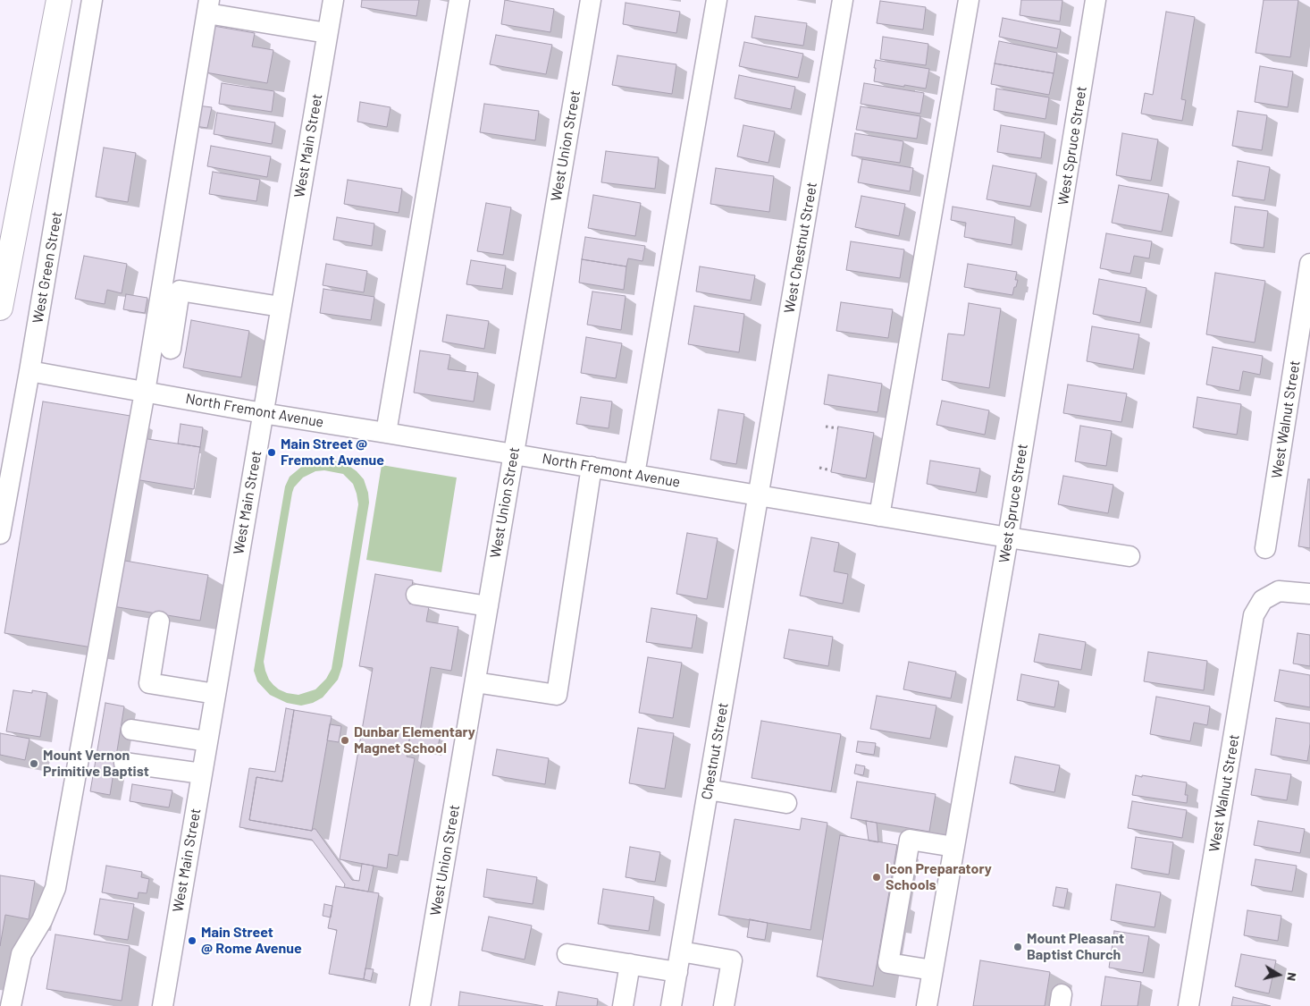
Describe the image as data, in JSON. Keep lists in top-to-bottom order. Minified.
{"streets":{"street":["West Main Street","West Union Street","West Spruce Street","West Chestnut Street","West Green Street","North Fremont Avenue","West Walnut Street","Chestnut Street"]},"crossings":[["West Main Street","North Fremont Avenue"],["West Union Street","North Fremont Avenue"],["West Spruce Street","North Fremont Avenue"],["West Chestnut Street","North Fremont Avenue"],["West Chestnut Street","Chestnut Street"],["West Green Street","North Fremont Avenue"],["North Fremont Avenue","Chestnut Street"]],"places":["Main Street @ Fremont Avenue","Dunbar Elementary Magnet School","Mount Vernon Primitive Baptist","Icon Preparatory Schools","Main Street @ Rome Avenue","Mount Pleasant Baptist Church"],"north":"right"}
